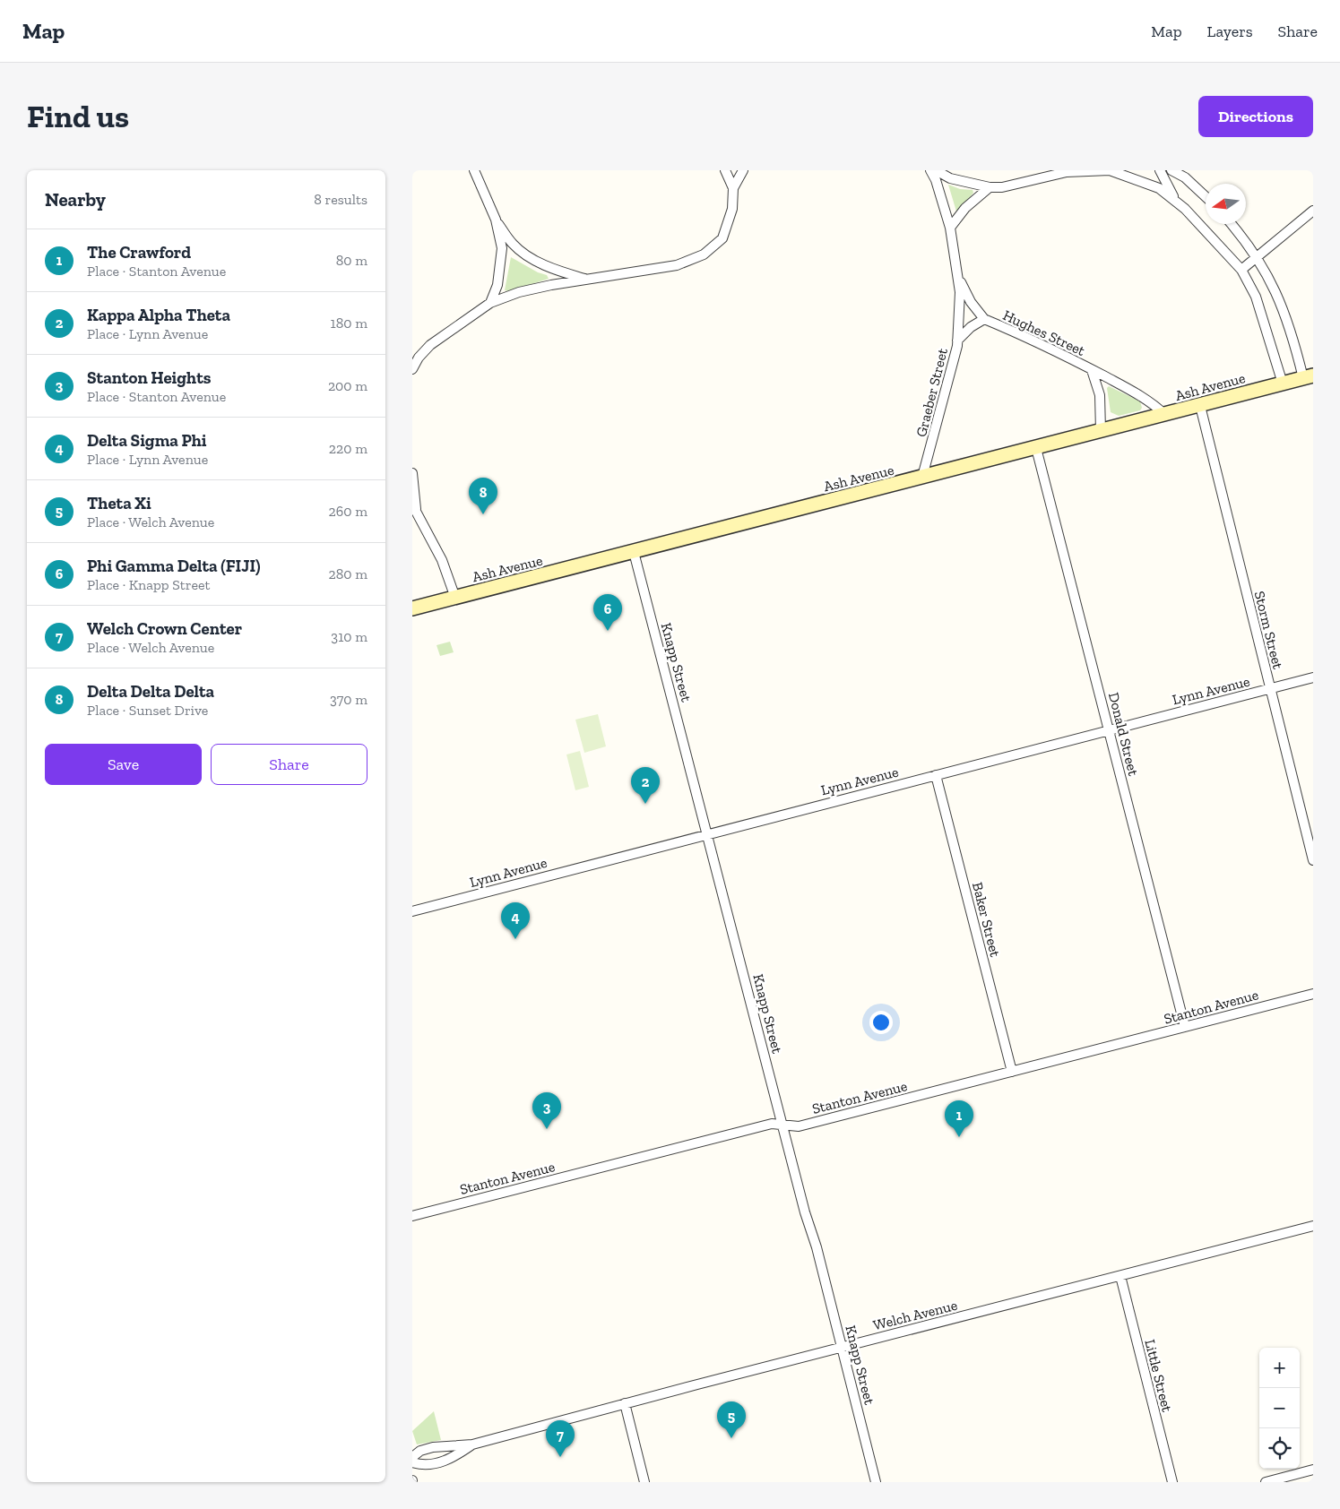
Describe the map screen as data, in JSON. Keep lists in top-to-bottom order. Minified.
{"streets":{"street":["Hughes Street","Ash Avenue","Graeber Street","Storm Street","Knapp Street","Lynn Avenue","Donald Street","Baker Street","Stanton Avenue","Welch Avenue","Little Street"]},"crossings":[["Hughes Street","Ash Avenue"],["Ash Avenue","Graeber Street"],["Ash Avenue","Storm Street"],["Ash Avenue","Knapp Street"],["Ash Avenue","Donald Street"],["Storm Street","Lynn Avenue"],["Knapp Street","Lynn Avenue"],["Knapp Street","Stanton Avenue"],["Knapp Street","Welch Avenue"],["Lynn Avenue","Donald Street"],["Lynn Avenue","Baker Street"],["Donald Street","Stanton Avenue"],["Baker Street","Stanton Avenue"],["Welch Avenue","Little Street"]],"north":"left","page":{"header":"Map","nav":["Map","Layers","Share"],"buttons":["Directions",["Save","Share"]],"title":"Find us","heading":["Nearby","8 results"],"list":[{"mark":"1","name":"The Crawford","note":"Place · Stanton Avenue","value":"80 m"},{"mark":"2","name":"Kappa Alpha Theta","note":"Place · Lynn Avenue","value":"180 m"},{"mark":"3","name":"Stanton Heights","note":"Place · Stanton Avenue","value":"200 m"},{"mark":"4","name":"Delta Sigma Phi","note":"Place · Lynn Avenue","value":"220 m"},{"mark":"5","name":"Theta Xi","note":"Place · Welch Avenue","value":"260 m"},{"mark":"6","name":"Phi Gamma Delta (FIJI)","note":"Place · Knapp Street","value":"280 m"},{"mark":"7","name":"Welch Crown Center","note":"Place · Welch Avenue","value":"310 m"},{"mark":"8","name":"Delta Delta Delta","note":"Place · Sunset Drive","value":"370 m"}],"pins":["8","6","2","4","3","1","5","7"],"map_buttons":["+","−"]}}
